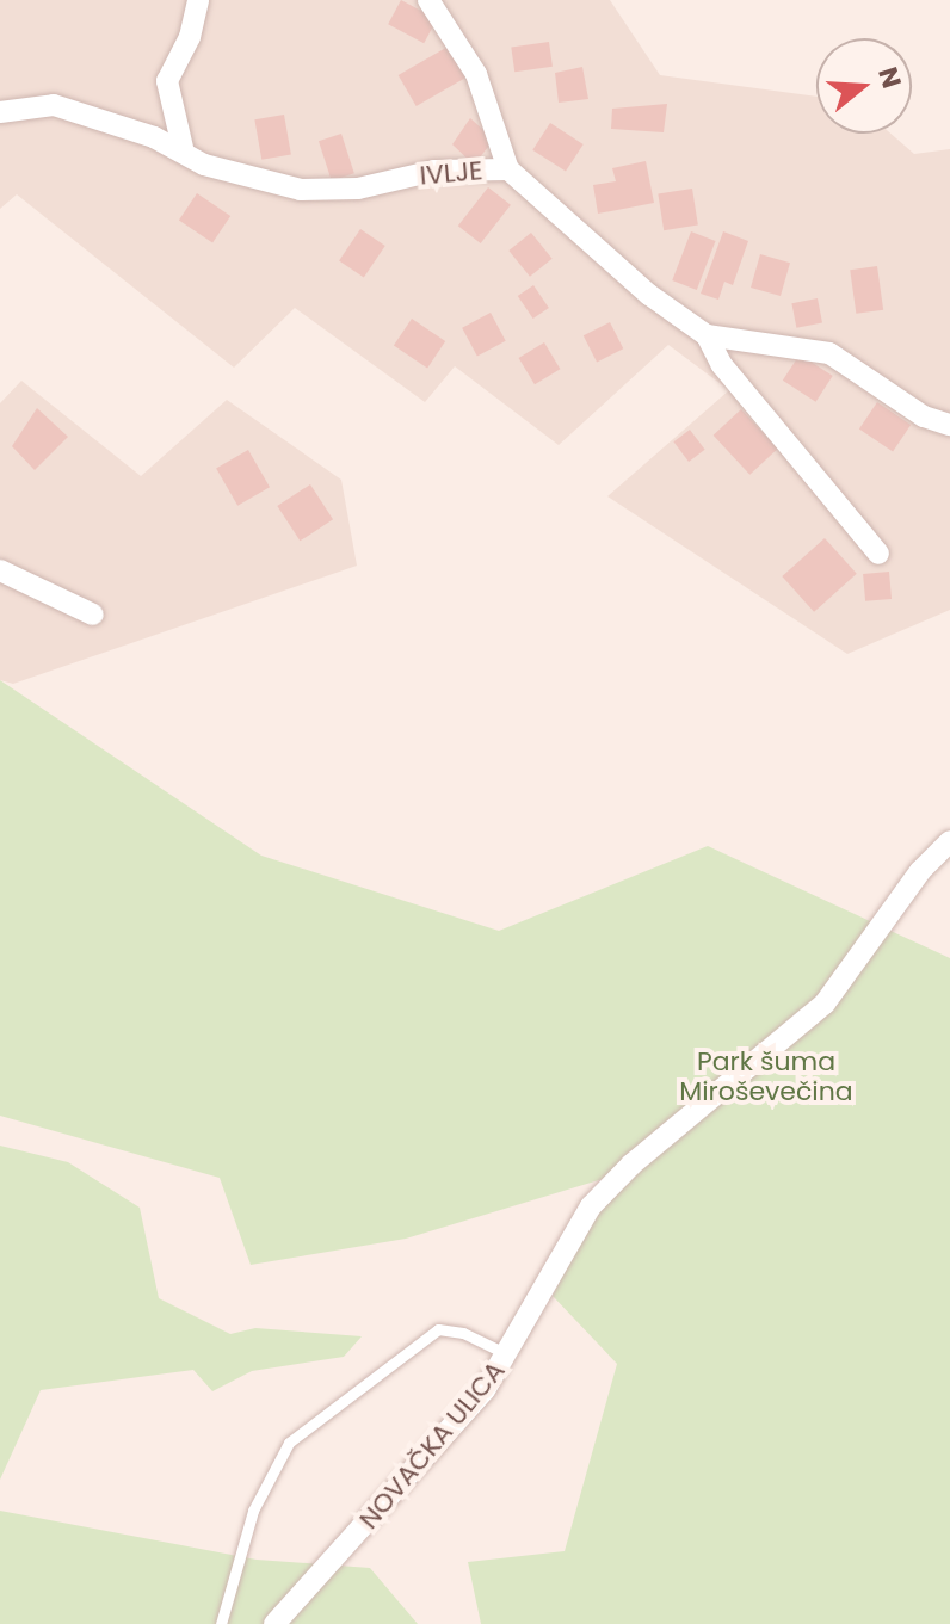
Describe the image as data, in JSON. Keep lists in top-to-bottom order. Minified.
{"streets":{"street":["IVLJE","NOVAČKA ULICA"]},"parks":["Park šuma Miroševečina"],"north":"right"}
